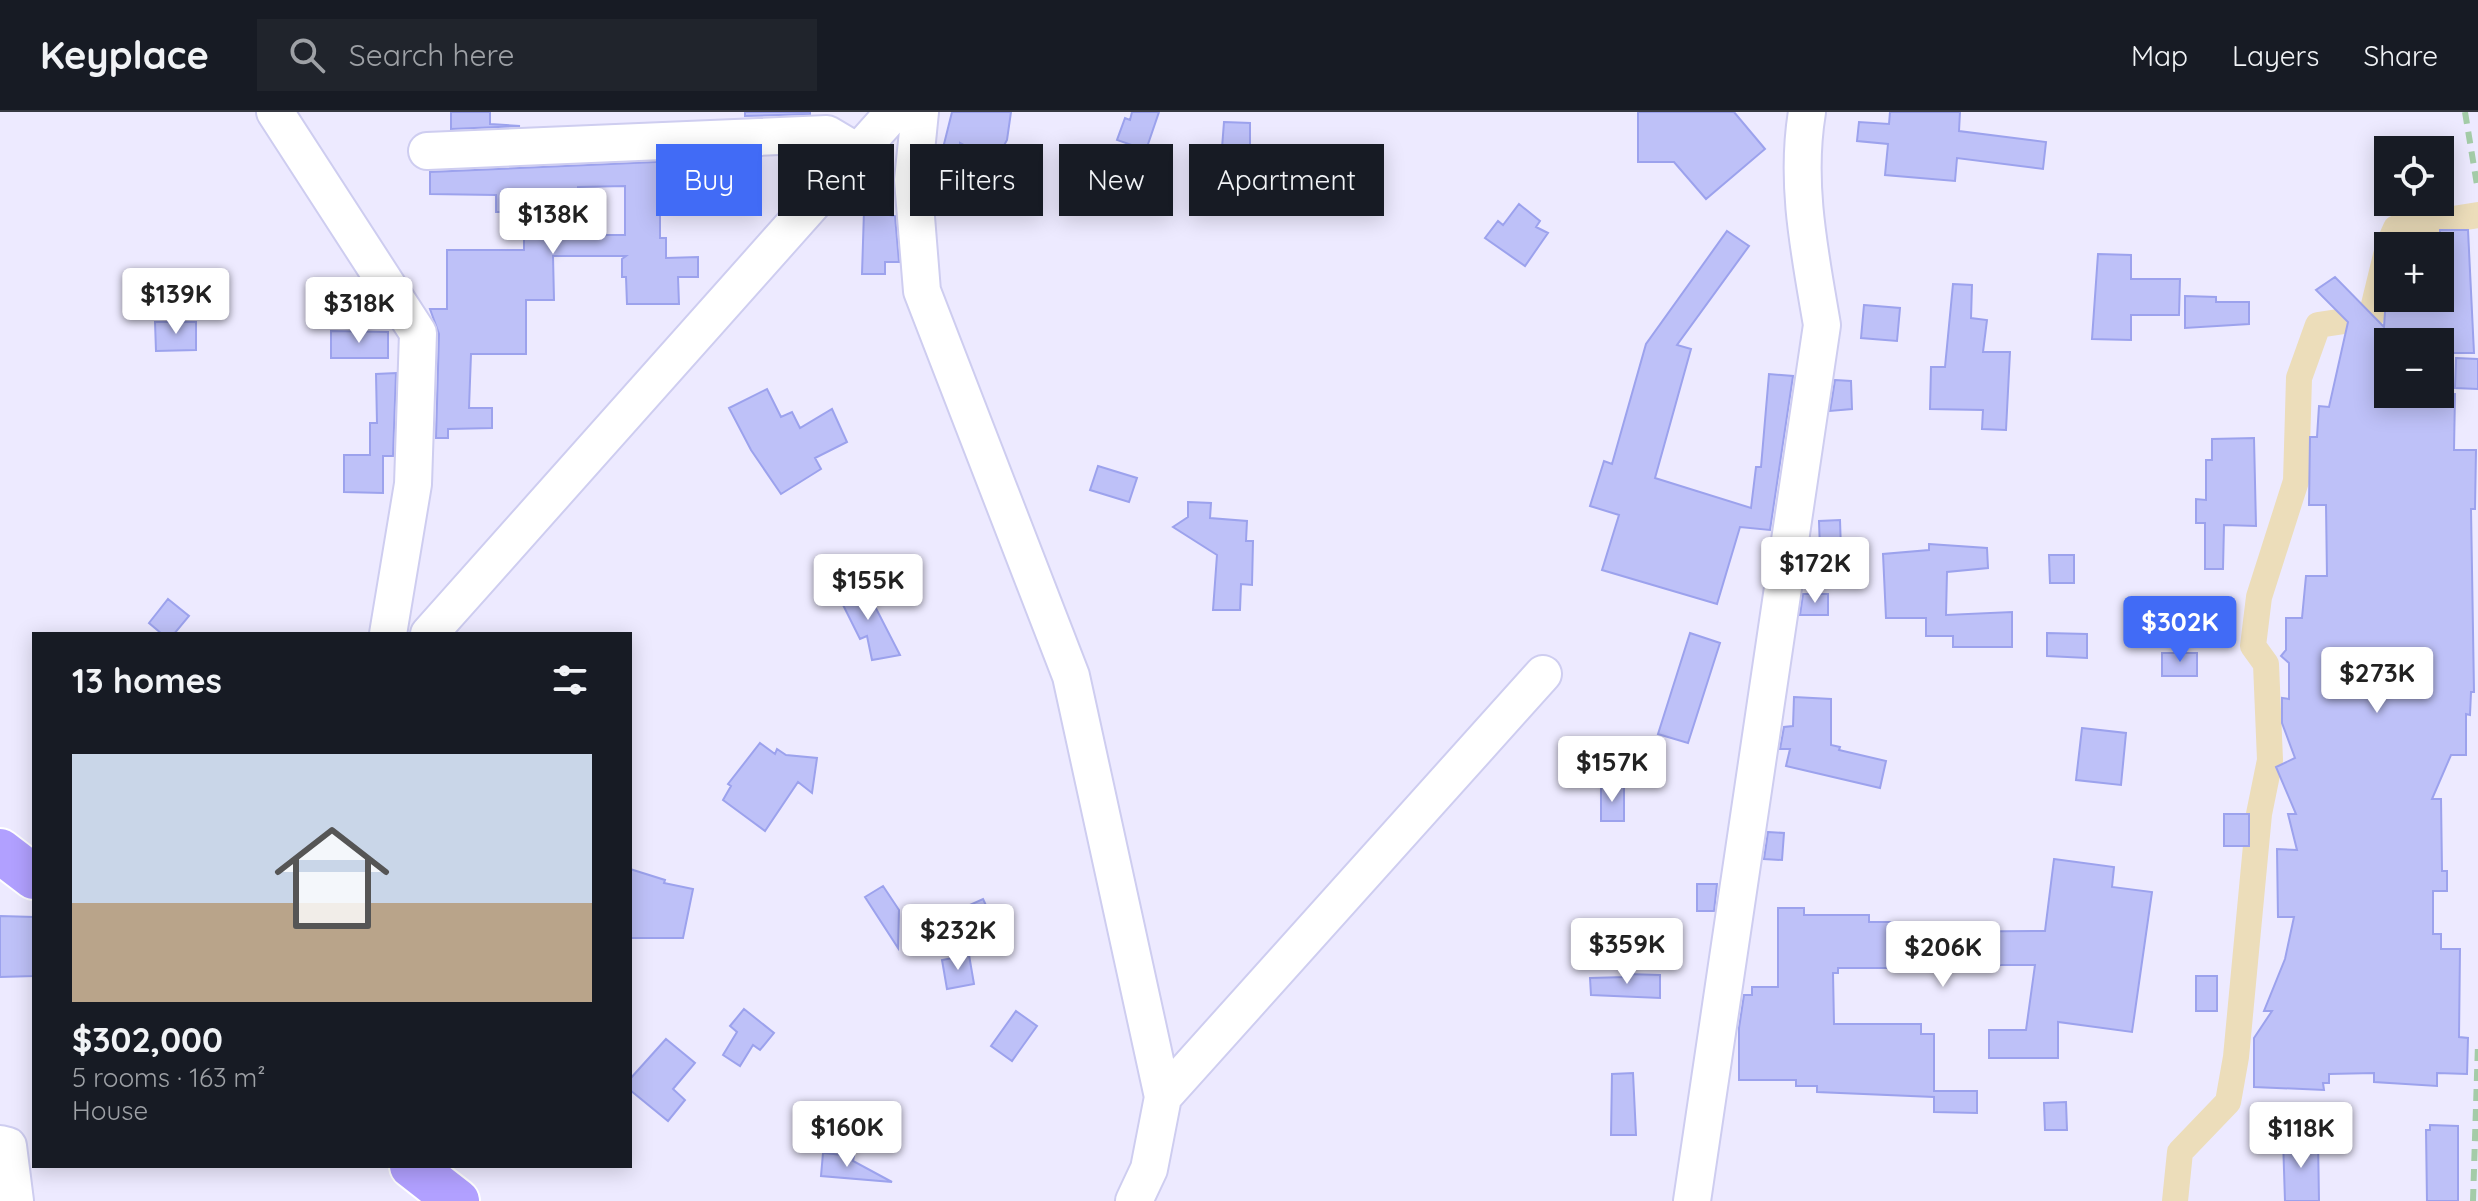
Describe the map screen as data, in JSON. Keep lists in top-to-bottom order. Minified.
{"page":{"header":"Keyplace","search":"Search here","nav":["Map","Layers","Share"],"map_buttons":["+","−"],"chip":["Buy","Rent","Filters","New","Apartment"],"price":["$138K","$139K","$318K","$172K","$155K","$302K","$273K","$157K","$232K","$359K","$206K","$160K","$118K"],"heading":"13 homes","list":[{"name":"$302,000","note":"5 rooms · 163 m² · House"}]}}
